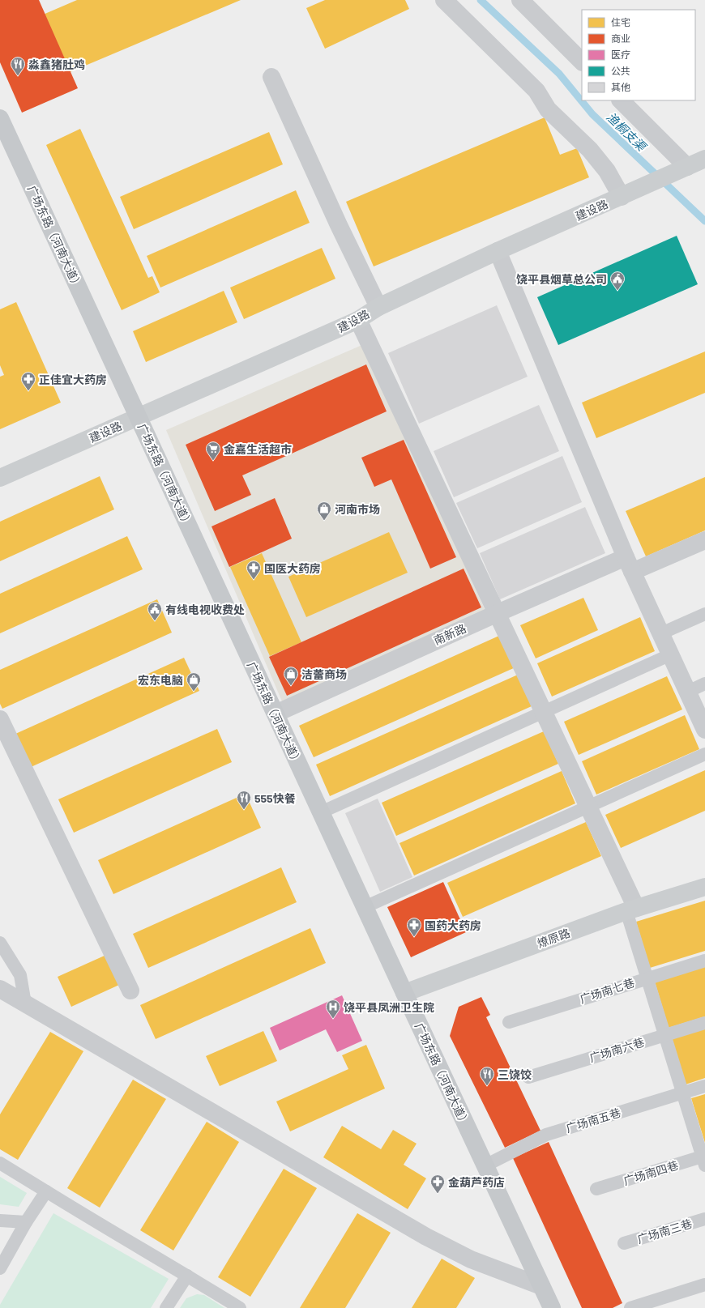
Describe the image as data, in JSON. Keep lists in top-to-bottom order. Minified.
{"streets":{"main road":["建设路","广场东路（河南大道）","燎原路"],"street":["南新路"],"lane":["广场南七巷","广场南六巷","广场南五巷","广场南四巷","广场南三巷"]},"crossings":[["建设路","广场东路（河南大道）"],["广场东路（河南大道）","南新路"],["广场东路（河南大道）","燎原路"],["广场东路（河南大道）","广场南五巷"]],"water":["渔橱支渠"],"places":{"restaurant":["淼鑫猪肚鸡","555快餐","三饶饺"],"public building":["饶平县烟草总公司","有线电视收费处"],"pharmacy":["正佳宜大药房","国医大药房","国药大药房","金葫芦药店"],"supermarket":["金嘉生活超市"],"shop":["河南市场","洁蕾商场","宏东电脑"],"hospital":["饶平县凤洲卫生院"]},"legend":["住宅","商业","医疗","公共","其他"]}
